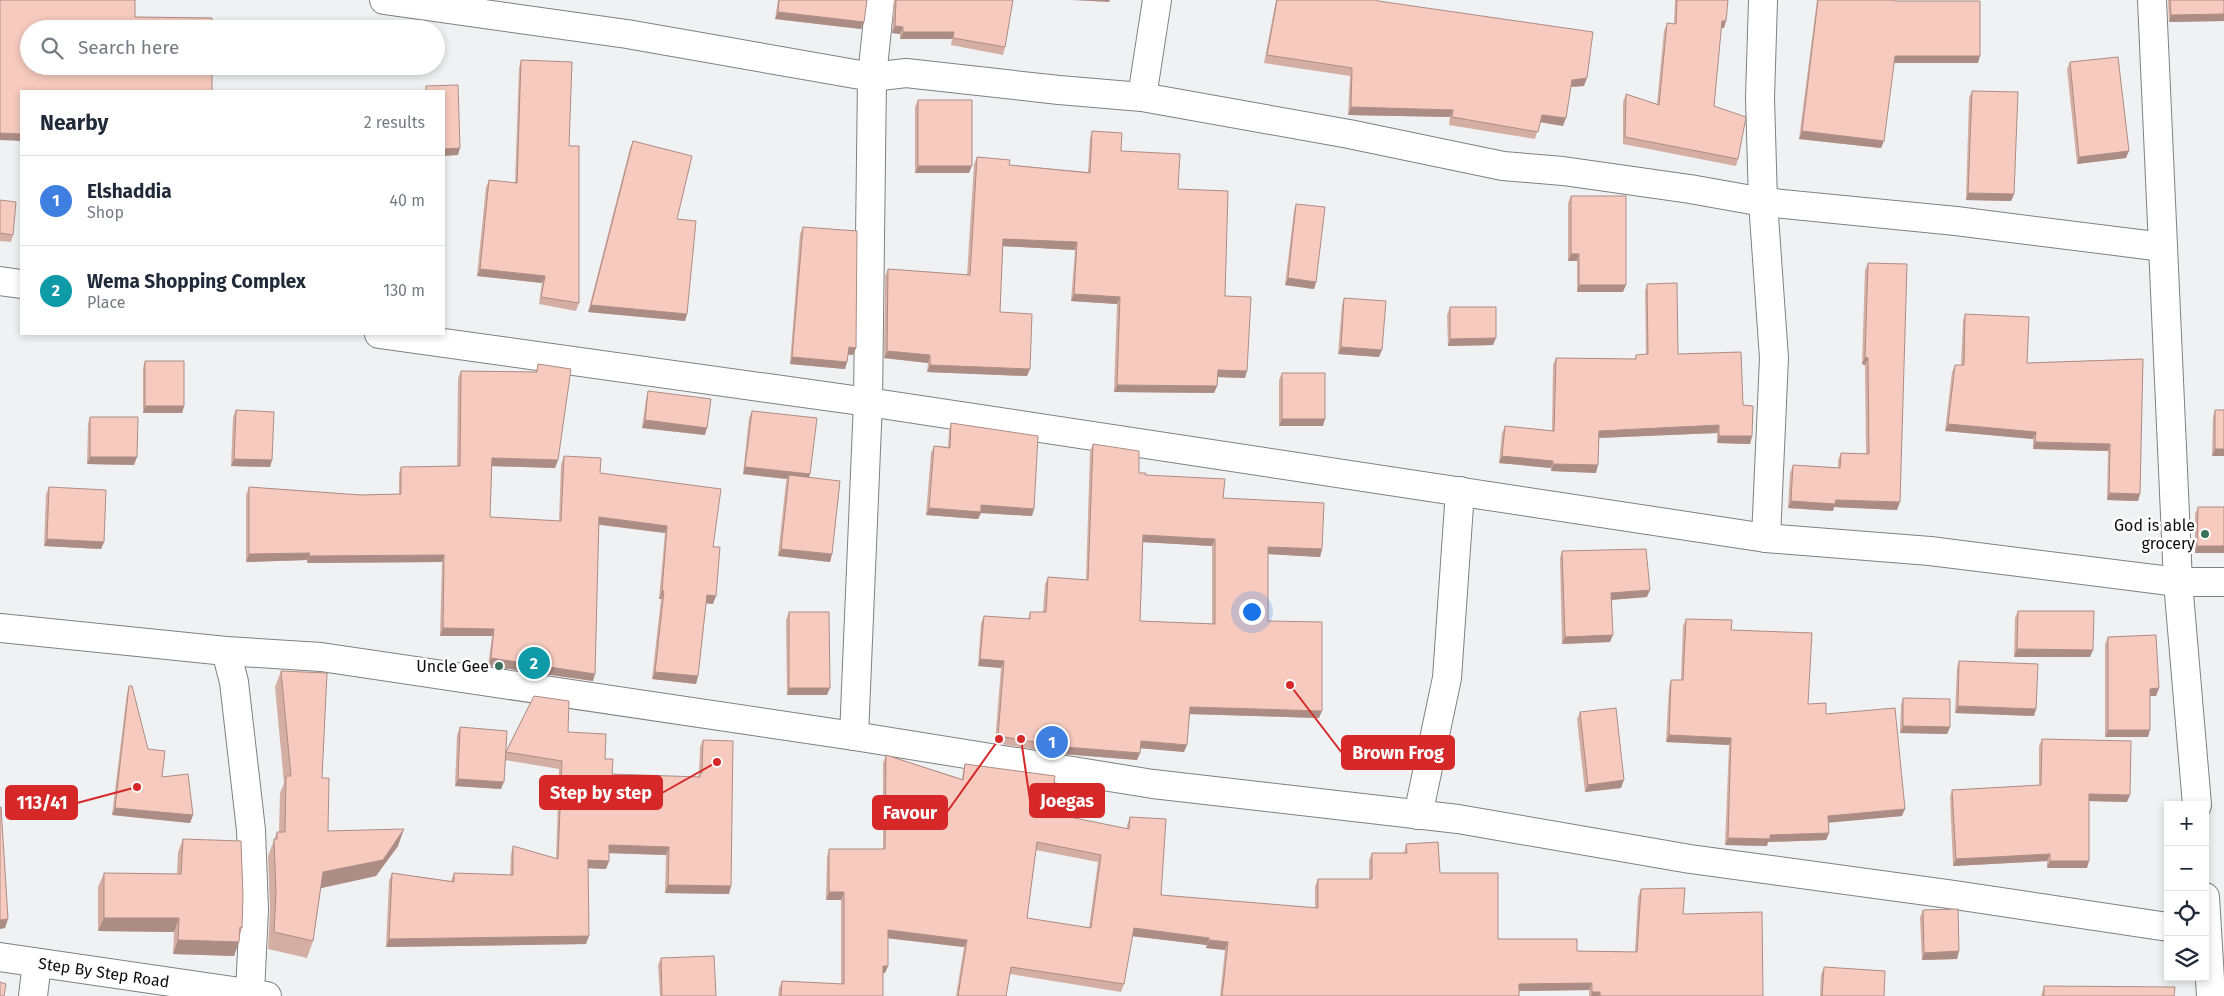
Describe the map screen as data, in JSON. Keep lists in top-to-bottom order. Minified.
{"streets":{"street":["Step By Step Road"]},"places":["God is able grocery","Uncle Gee","Brown Frog","Favour","Joegas","Step by step","113/41"],"page":{"search":"Search here","heading":["Nearby","2 results"],"list":[{"mark":"1","name":"Elshaddia","note":"Shop","value":"40 m"},{"mark":"2","name":"Wema Shopping Complex","note":"Place","value":"130 m"}],"pins":["2","1"],"map_buttons":["+","−"]}}
